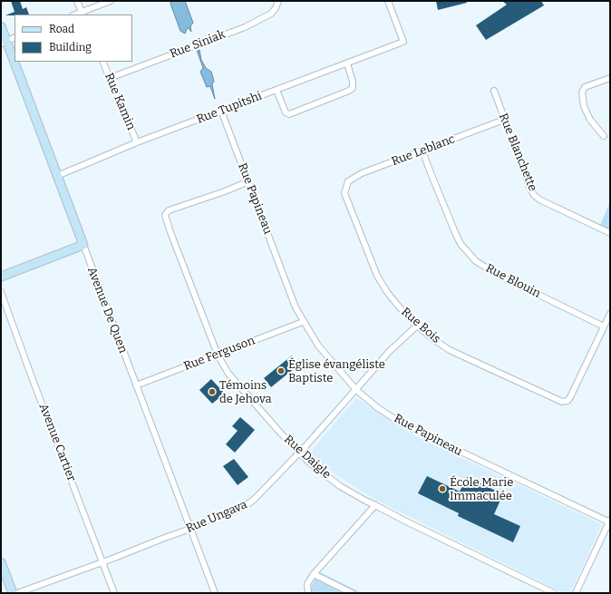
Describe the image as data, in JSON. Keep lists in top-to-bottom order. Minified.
{"streets":{"street":["Rue Siniak","Rue Kamin","Rue Tupitshi","Rue Leblanc","Rue Blanchette","Rue Papineau","Rue Blouin","Avenue De Quen","Rue Bois","Rue Ferguson","Avenue Cartier","Rue Daigle","Rue Ungava"]},"crossings":[["Rue Siniak","Rue Kamin"],["Rue Kamin","Rue Tupitshi"],["Rue Tupitshi","Rue Papineau"],["Rue Tupitshi","Avenue De Quen"],["Rue Leblanc","Rue Blanchette"],["Rue Leblanc","Rue Blouin"],["Rue Leblanc","Rue Bois"],["Rue Papineau","Rue Ferguson"],["Rue Papineau","Rue Daigle"],["Rue Papineau","Rue Ungava"],["Rue Blouin","Rue Bois"],["Avenue De Quen","Rue Ferguson"],["Avenue De Quen","Rue Ungava"],["Rue Bois","Rue Ungava"],["Rue Ferguson","Rue Daigle"],["Avenue Cartier","Rue Ungava"],["Rue Daigle","Rue Ungava"]],"places":["Église évangéliste Baptiste","Témoins de Jehova","École Marie Immaculée"],"legend":["Road","Building"]}
